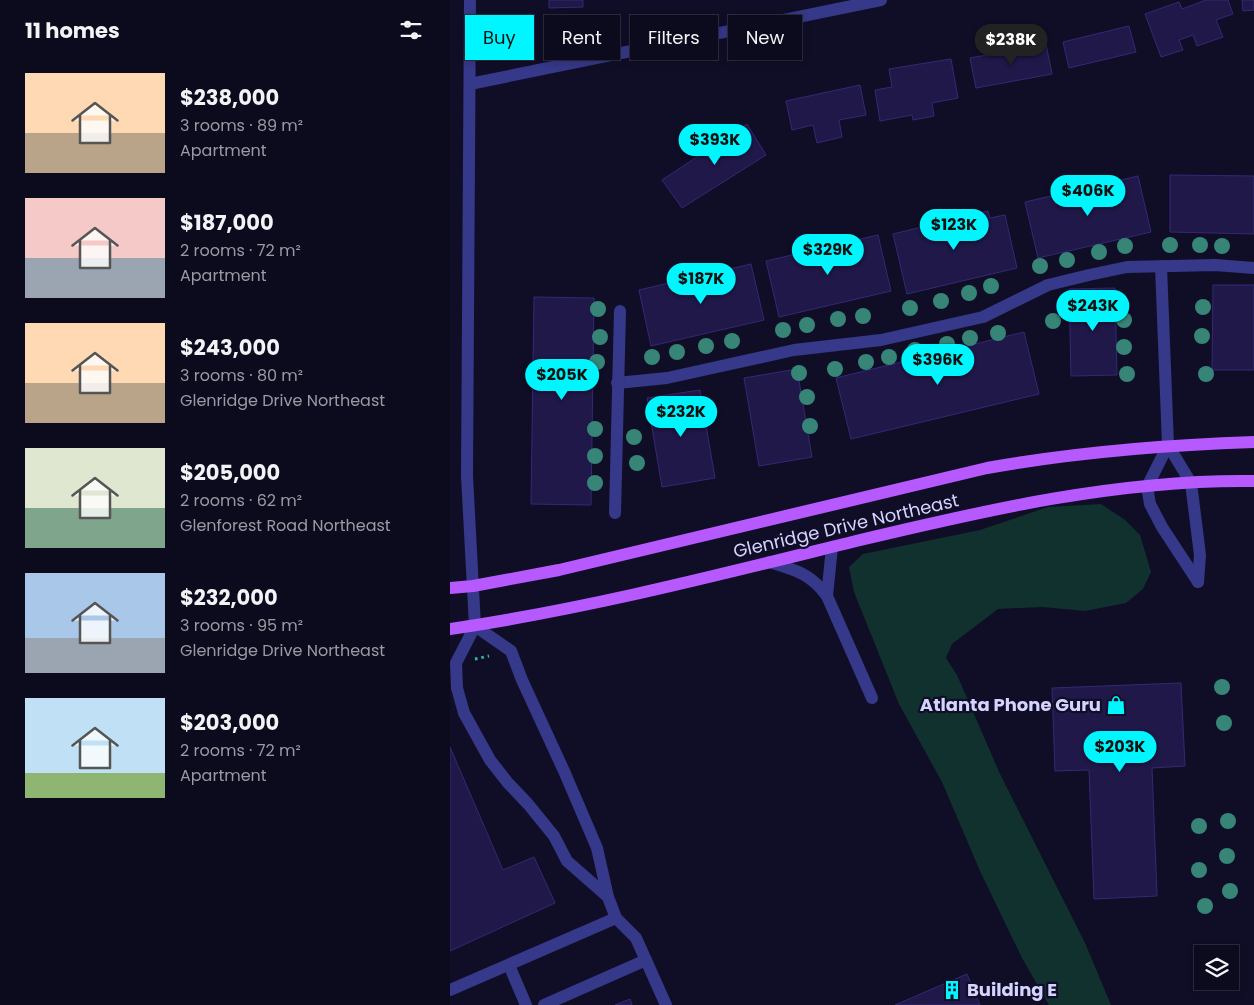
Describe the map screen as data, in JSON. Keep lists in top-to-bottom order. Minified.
{"streets":{"main road":["Glenridge Drive Northeast"]},"places":{"shop":["Atlanta Phone Guru"],"building":["Building E"]},"page":{"heading":"11 homes","chip":["Buy","Rent","Filters","New"],"price":["$238K","$393K","$406K","$123K","$329K","$187K","$243K","$396K","$205K","$232K","$203K"],"list":[{"name":"$238,000","note":"3 rooms · 89 m² · Apartment"},{"name":"$187,000","note":"2 rooms · 72 m² · Apartment"},{"name":"$243,000","note":"3 rooms · 80 m² · Glenridge Drive Northeast"},{"name":"$205,000","note":"2 rooms · 62 m² · Glenforest Road Northeast"},{"name":"$232,000","note":"3 rooms · 95 m² · Glenridge Drive Northeast"},{"name":"$203,000","note":"2 rooms · 72 m² · Apartment"}]}}
